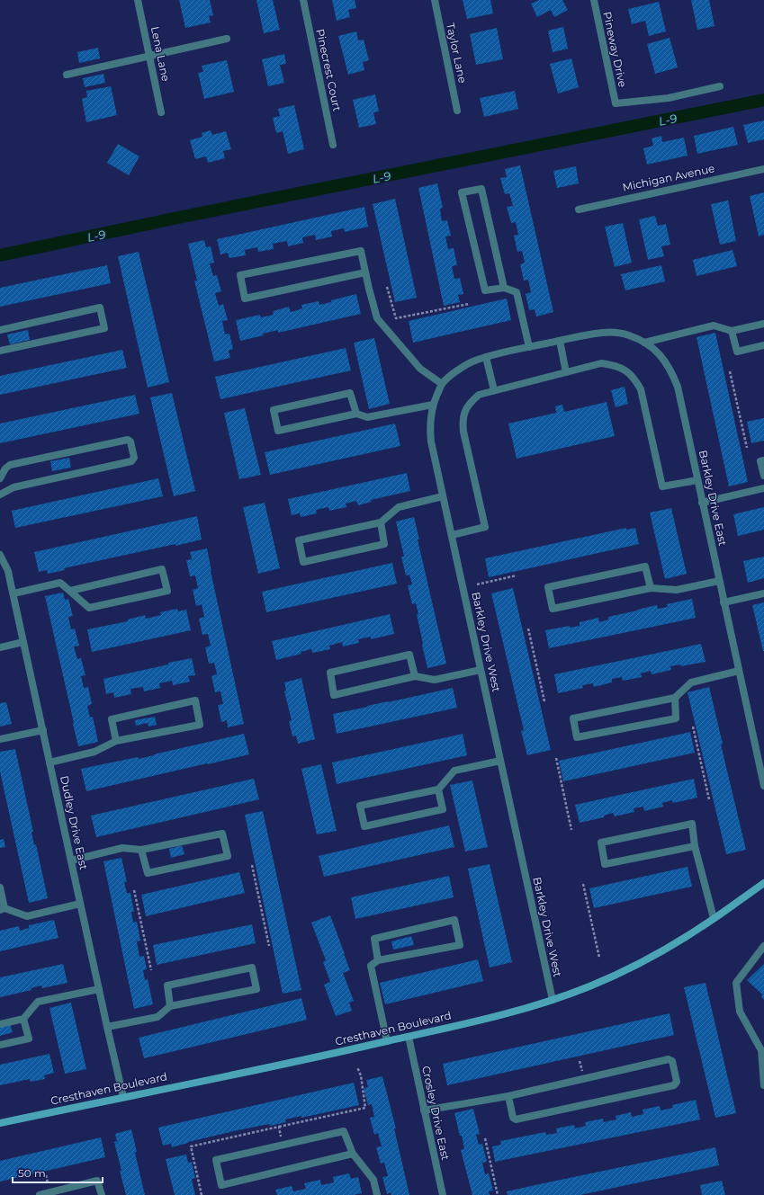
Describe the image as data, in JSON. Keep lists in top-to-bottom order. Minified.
{"streets":{"street":["Pineway Drive","Taylor Lane","Lena Lane","Pinecrest Court","Michigan Avenue","Barkley Drive East","Barkley Drive West","Dudley Drive East","Cresthaven Boulevard","Crosley Drive East"]},"crossings":[["Barkley Drive East","Barkley Drive West"],["Barkley Drive West","Cresthaven Boulevard"],["Dudley Drive East","Cresthaven Boulevard"],["Cresthaven Boulevard","Crosley Drive East"]],"water":["L-9"],"scale_bar":"50 m"}
